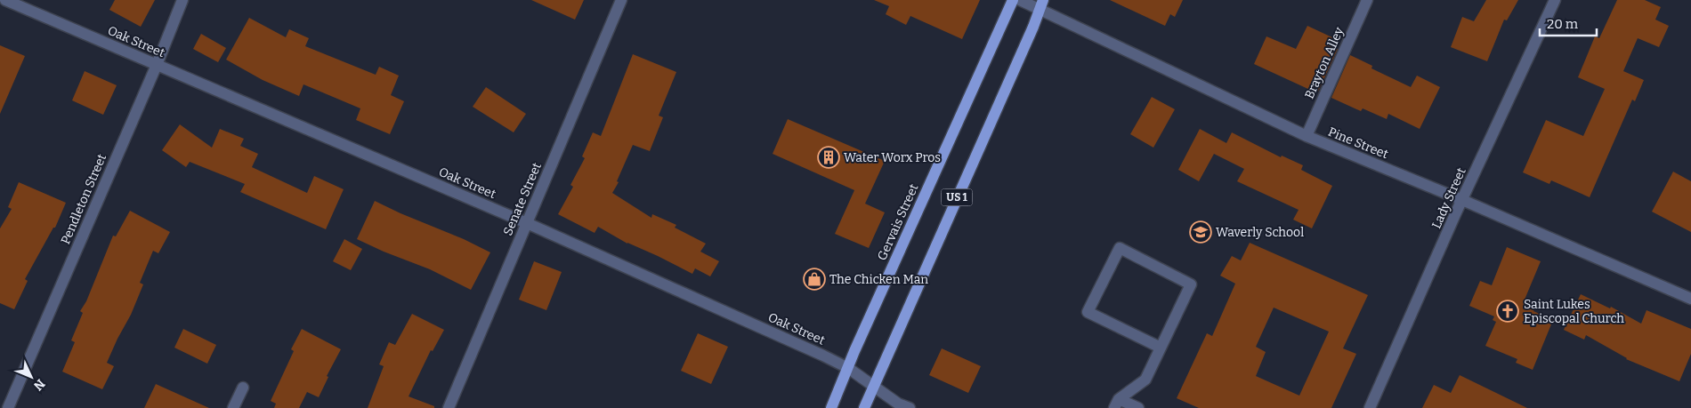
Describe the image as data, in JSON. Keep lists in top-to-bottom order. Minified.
{"streets":{"main road":["US 1","Gervais Street"],"street":["Oak Street","Brayton Alley","Pine Street","Lady Street","Pendleton Street","Senate Street"]},"crossings":[["Oak Street","US 1"],["Oak Street","Pendleton Street"],["Oak Street","Senate Street"],["Oak Street","Gervais Street"],["Brayton Alley","Pine Street"],["Pine Street","US 1"],["Pine Street","Lady Street"]],"places":{"building":["Water Worx Pros"],"school or university":["Waverly School"],"shop":["The Chicken Man"],"church":["Saint Lukes Episcopal Church"]},"scale_bar":"20 m","north":"bottom right"}
